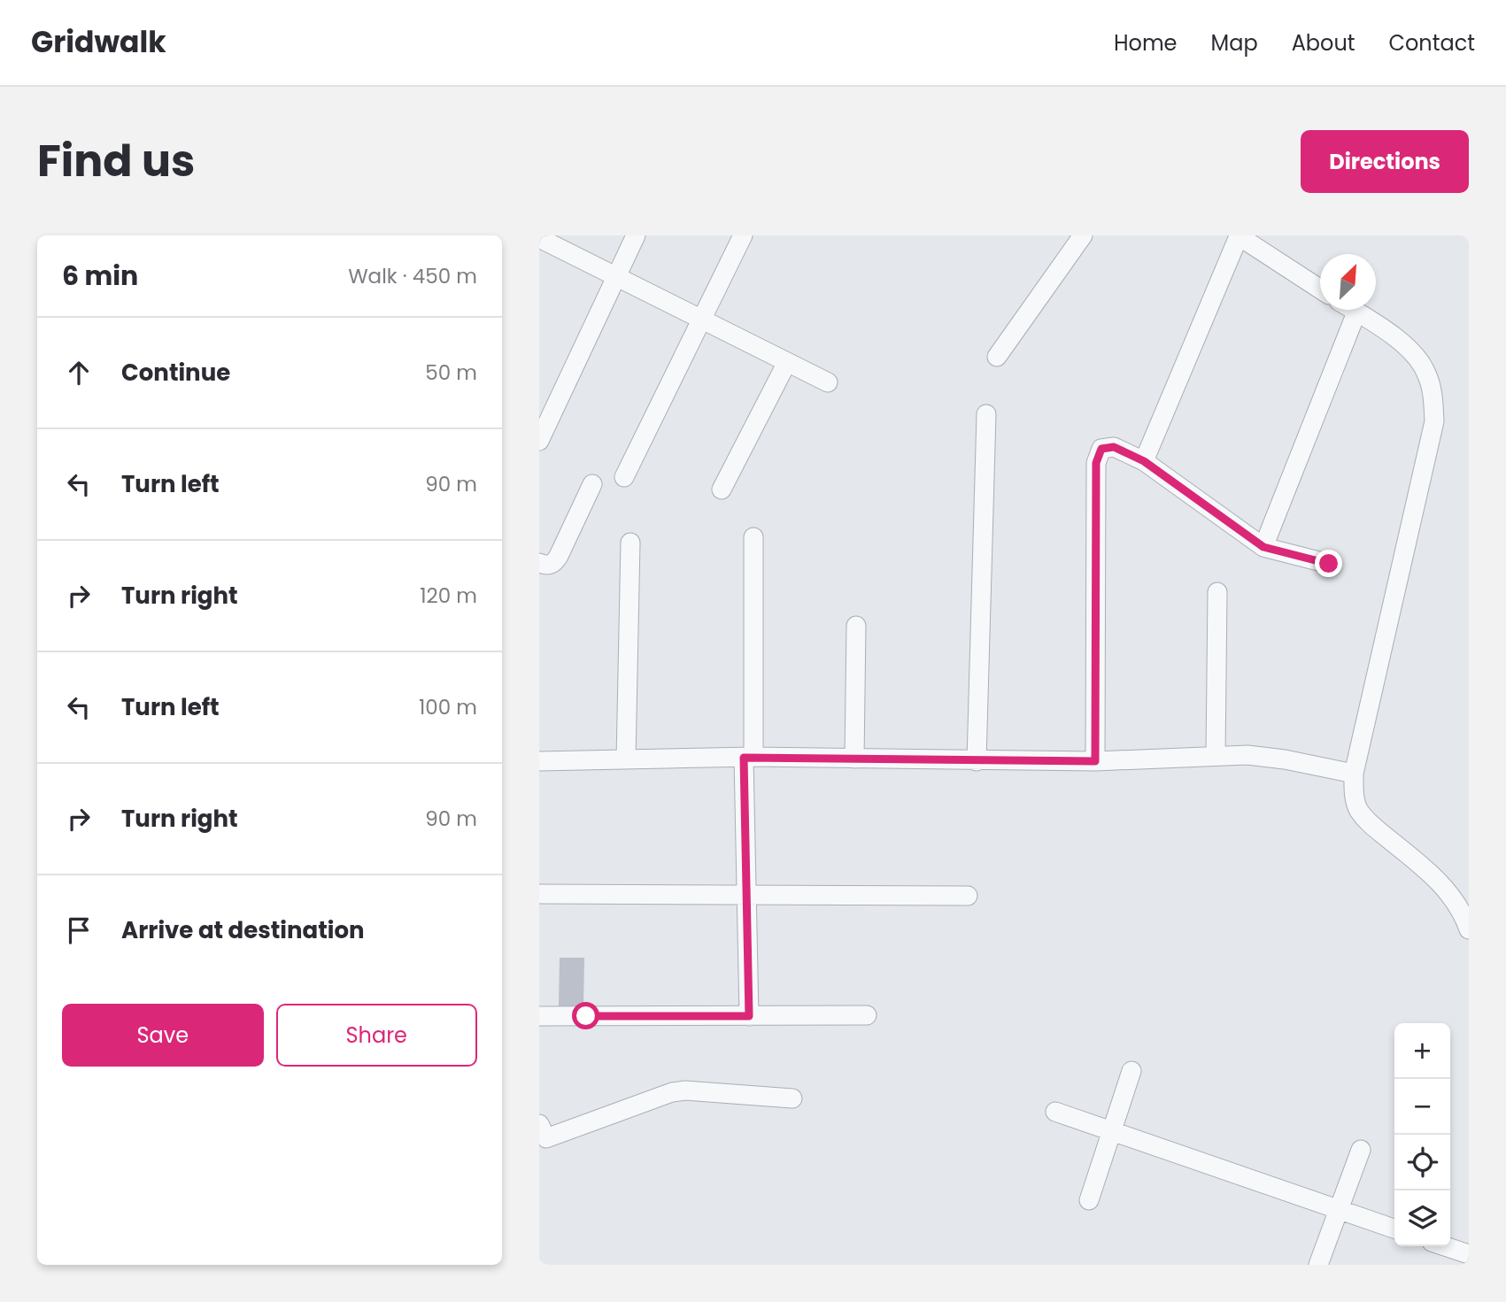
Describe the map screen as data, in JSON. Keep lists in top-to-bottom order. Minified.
{"north":"top right","page":{"header":"Gridwalk","nav":["Home","Map","About","Contact"],"title":"Find us","buttons":["Directions",["Save","Share"]],"heading":["6 min","Walk · 450 m"],"list":[["Continue","50 m"],["Turn left","90 m"],["Turn right","120 m"],["Turn left","100 m"],["Turn right","90 m"],"Arrive at destination"],"map_buttons":["+","−"]}}
